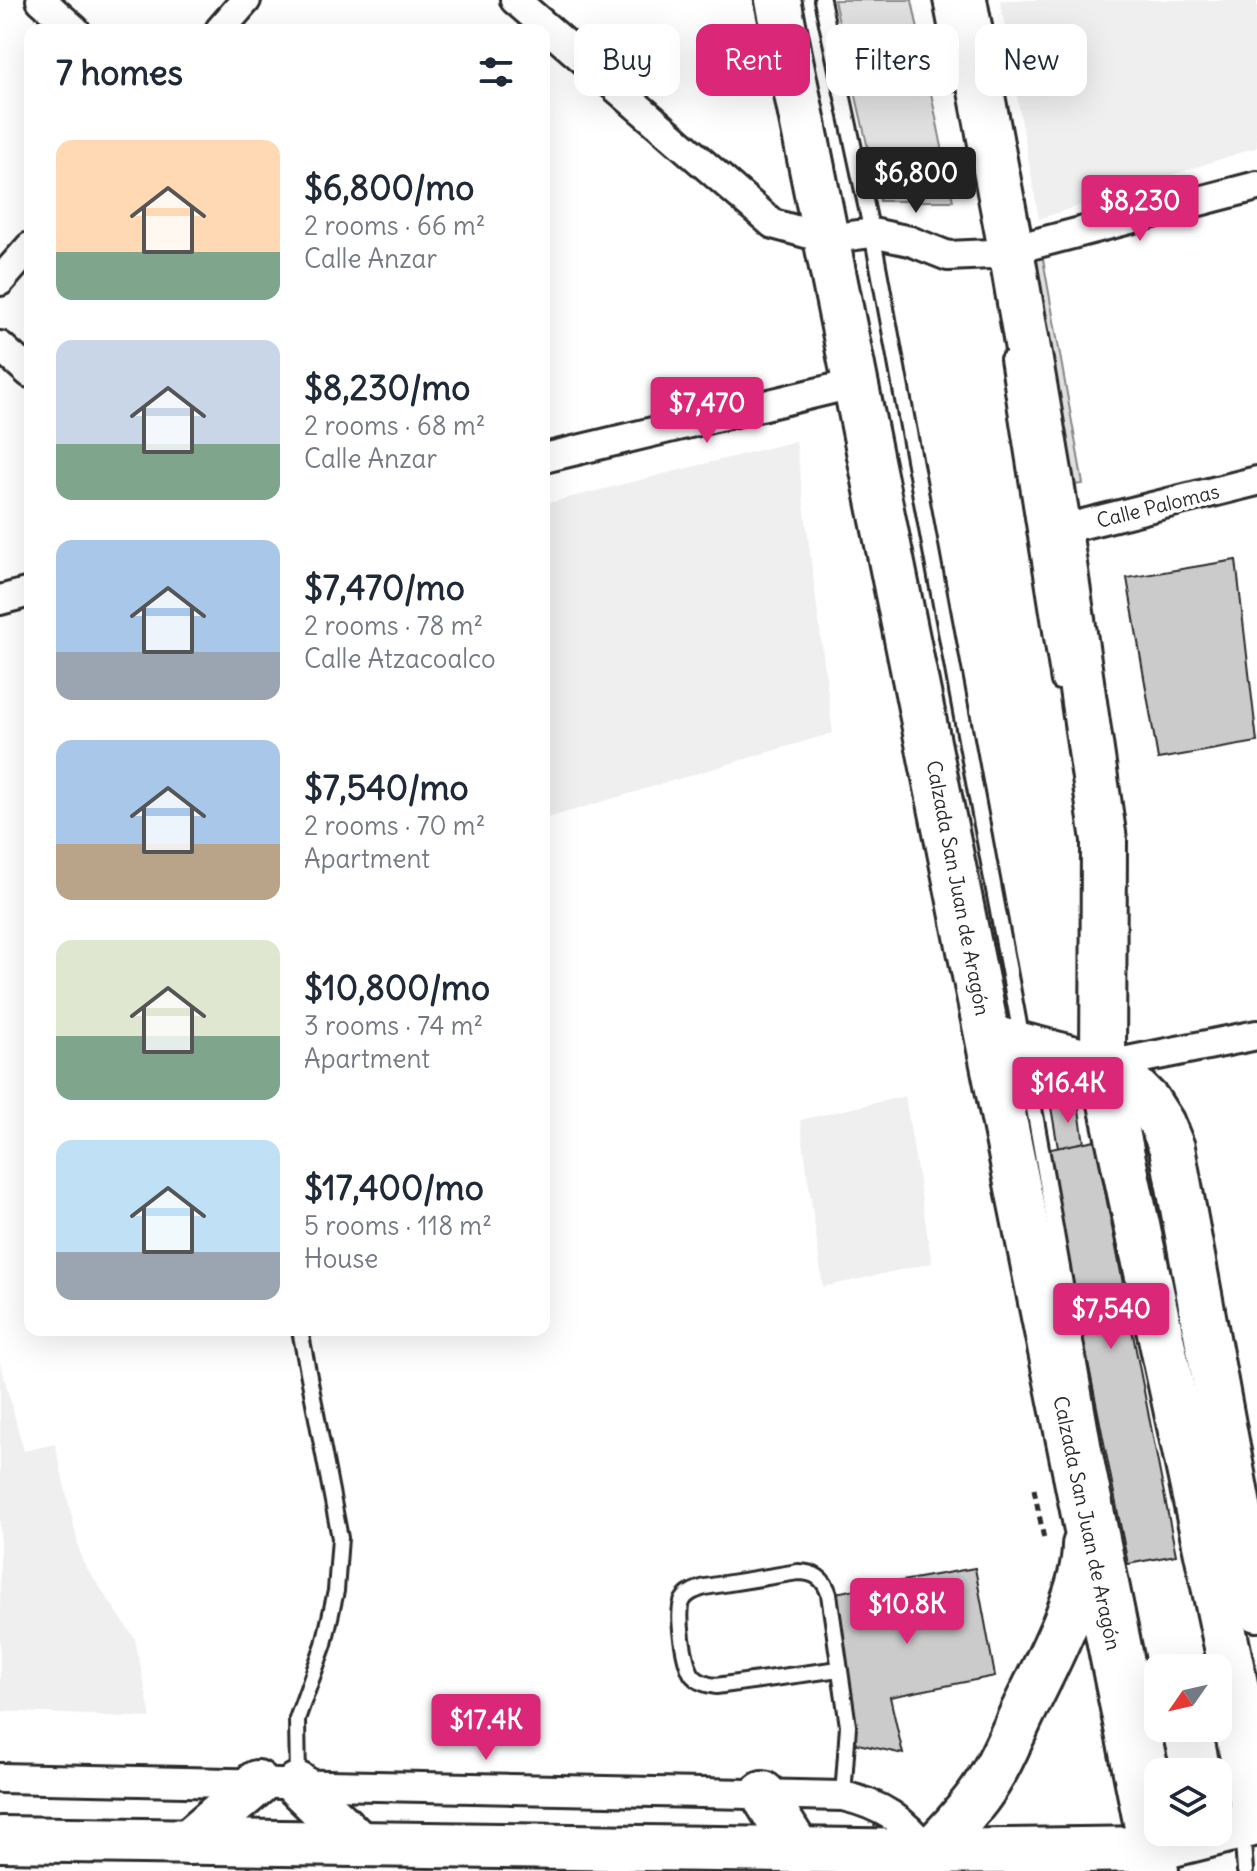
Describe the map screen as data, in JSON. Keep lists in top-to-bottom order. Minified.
{"streets":{"main road":["Calzada San Juan de Aragón"],"street":["Calle Palomas"]},"north":"bottom left","page":{"chip":["Buy","Rent","Filters","New"],"heading":"7 homes","list":[{"name":"$6,800/mo","note":"2 rooms · 66 m² · Calle Anzar"},{"name":"$8,230/mo","note":"2 rooms · 68 m² · Calle Anzar"},{"name":"$7,470/mo","note":"2 rooms · 78 m² · Calle Atzacoalco"},{"name":"$7,540/mo","note":"2 rooms · 70 m² · Apartment"},{"name":"$10,800/mo","note":"3 rooms · 74 m² · Apartment"},{"name":"$17,400/mo","note":"5 rooms · 118 m² · House"}],"price":["$6,800","$8,230","$7,470","$16.4K","$7,540","$10.8K","$17.4K"]}}
